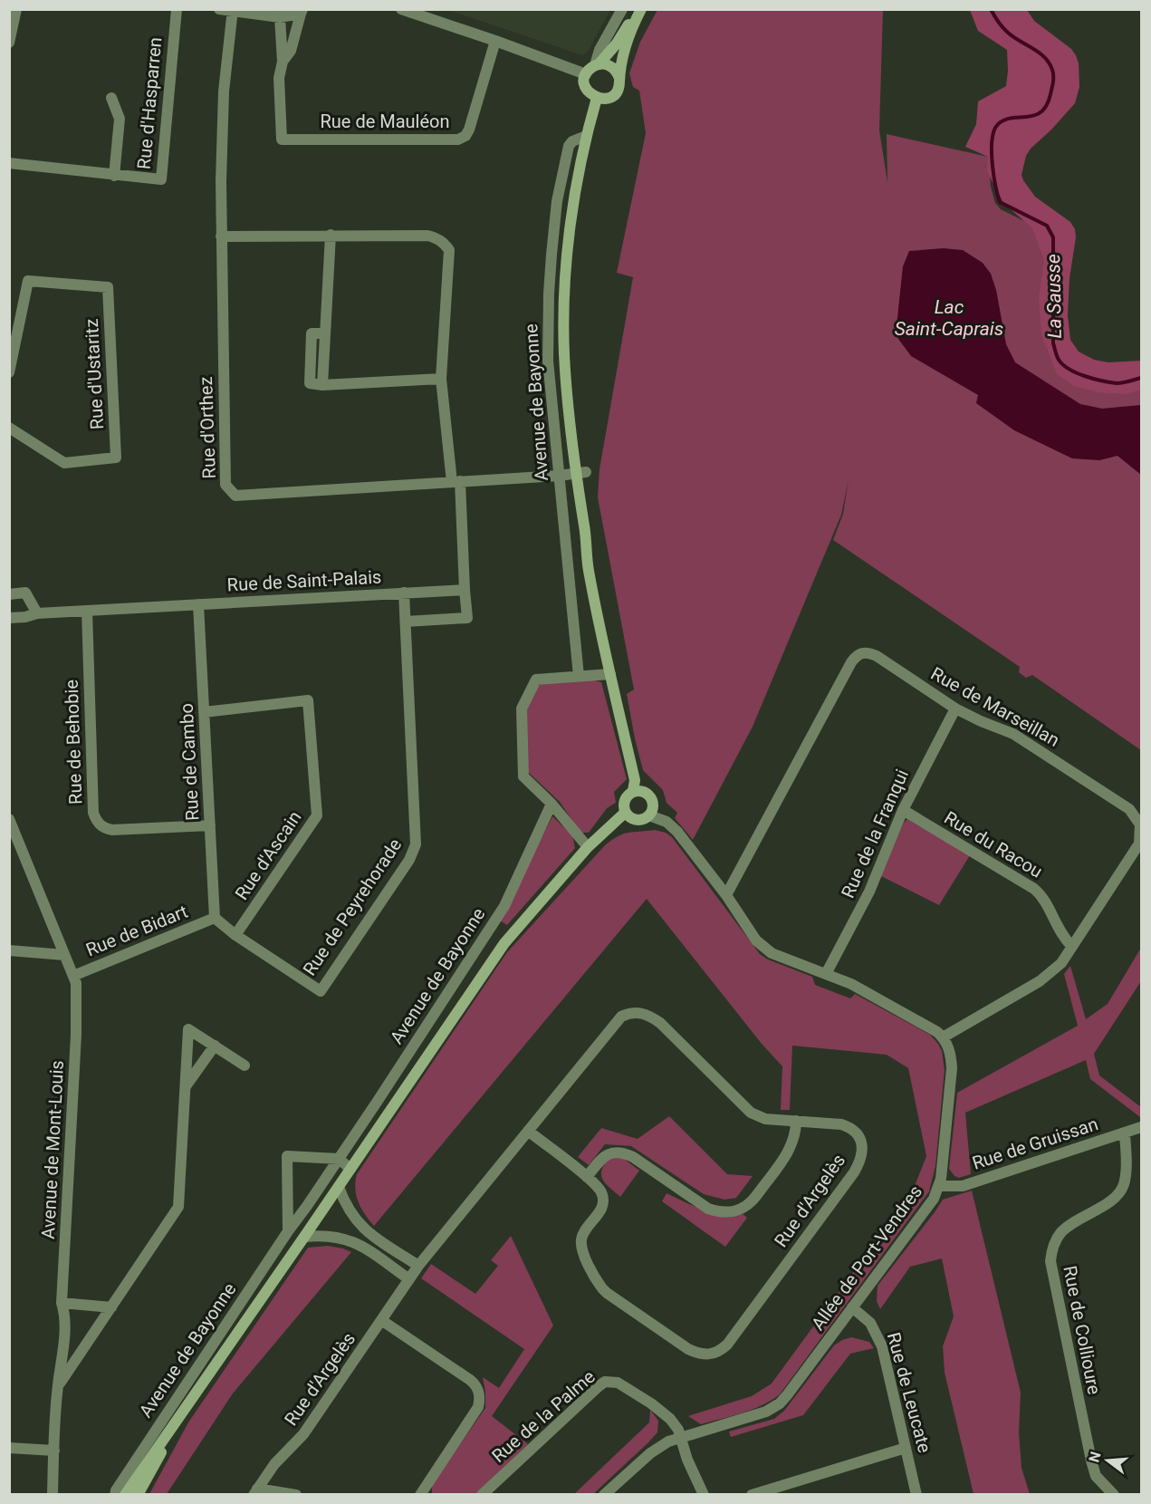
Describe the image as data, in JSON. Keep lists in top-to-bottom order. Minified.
{"streets":{"street":["Rue d'Hasparren","Rue de Mauléon","Rue d'Ustaritz","Avenue de Bayonne","Rue d'Orthez","Rue de Saint-Palais","Rue de Marseillan","Rue de Behobie","Rue de Cambo","Rue de la Franqui","Rue du Racou","Rue d'Ascain","Rue de Peyrehorade","Rue de Bidart","Rue de Gruissan","Avenue de Mont-Louis","Rue d'Argelès","Allée de Port-Vendres","Rue de Collioure","Rue de Leucate","Rue de la Palme"]},"crossings":[["Rue de Mauléon","Rue d'Orthez"],["Avenue de Bayonne","Rue d'Orthez"],["Rue de Saint-Palais","Rue de Behobie"],["Rue de Saint-Palais","Rue de Cambo"],["Rue de Saint-Palais","Rue de Peyrehorade"],["Rue de Marseillan","Rue de la Franqui"],["Rue de Marseillan","Rue du Racou"],["Rue de Marseillan","Allée de Port-Vendres"],["Rue de Behobie","Rue de Cambo"],["Rue de Cambo","Rue d'Ascain"],["Rue de Cambo","Rue de Peyrehorade"],["Rue de Cambo","Rue de Bidart"],["Rue de la Franqui","Rue du Racou"],["Rue d'Ascain","Rue de Peyrehorade"],["Rue de Peyrehorade","Rue de Bidart"],["Rue de Bidart","Avenue de Mont-Louis"],["Rue de Gruissan","Allée de Port-Vendres"],["Rue de Gruissan","Rue de Collioure"],["Allée de Port-Vendres","Rue de Leucate"],["Allée de Port-Vendres","Rue de la Palme"]],"water":["La Sausse","Lac Saint-Caprais"],"north":"left"}
